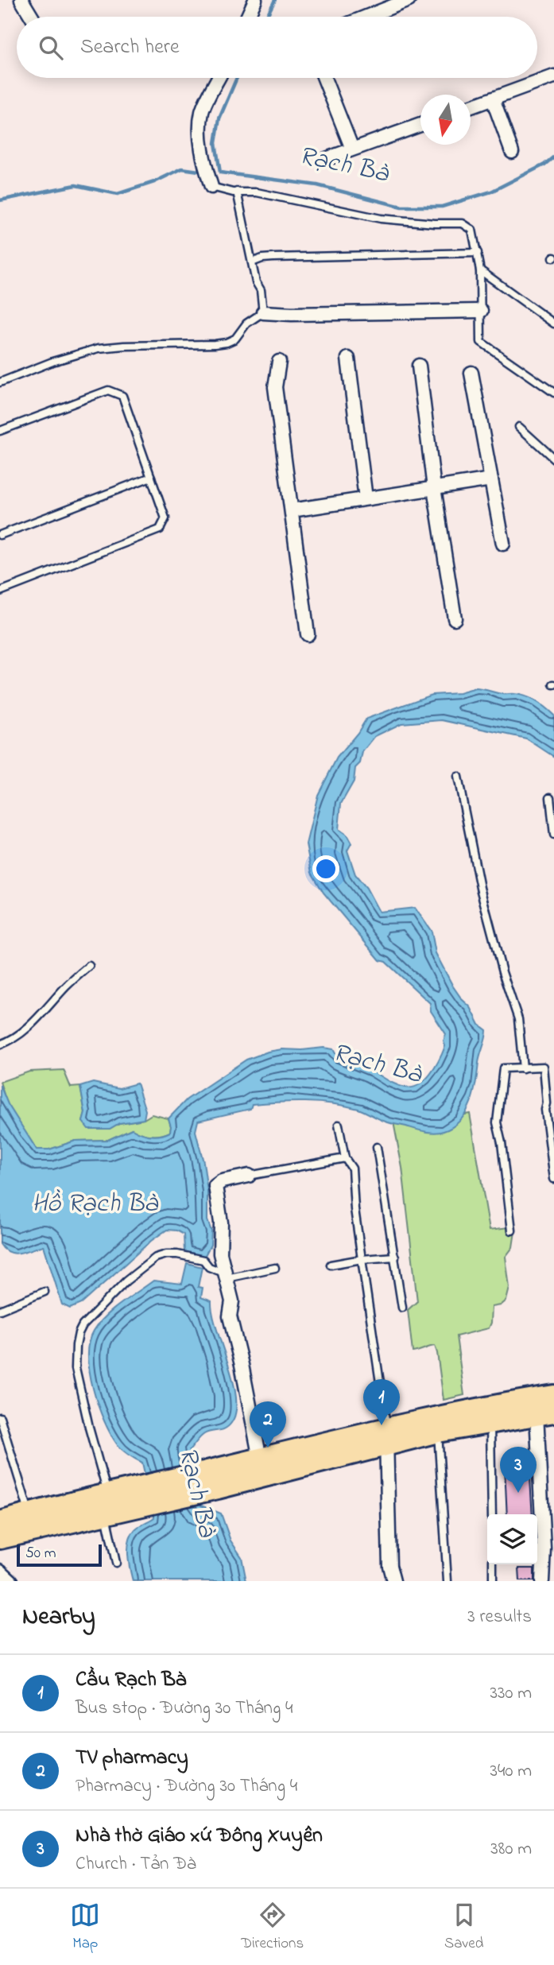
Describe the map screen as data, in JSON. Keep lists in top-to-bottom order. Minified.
{"water":["Rạch Bà","Hồ Rạch Bà"],"scale_bar":"50 m","north":"bottom","page":{"search":"Search here","pins":["1","2","3"],"scale":"50 m","heading":["Nearby","3 results"],"list":[{"mark":"1","name":"Cầu Rạch Bà","note":"Bus stop · Đường 30 Tháng 4","value":"330 m"},{"mark":"2","name":"TV pharmacy","note":"Pharmacy · Đường 30 Tháng 4","value":"340 m"},{"mark":"3","name":"Nhà thờ Giáo xứ Đông Xuyên","note":"Church · Tản Đà","value":"380 m"}],"nav":["Map","Directions","Saved"]}}
